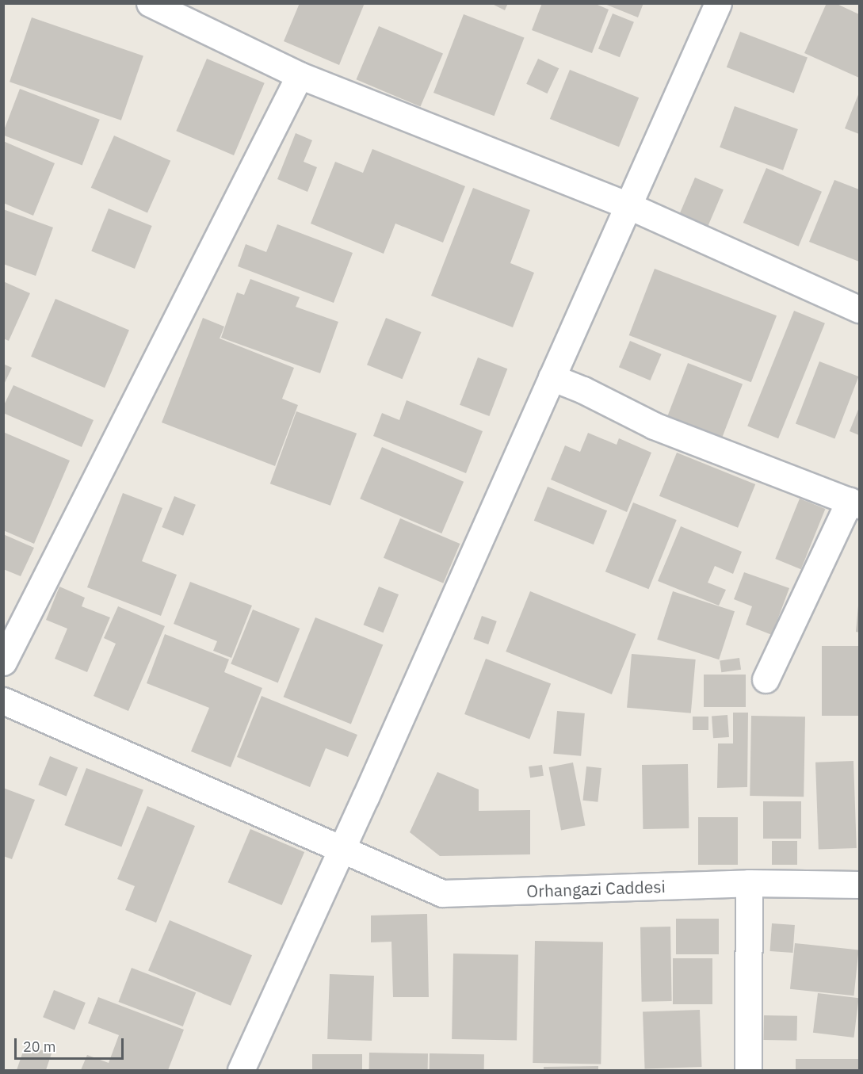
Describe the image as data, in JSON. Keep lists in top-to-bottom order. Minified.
{"streets":{"street":["Orhangazi Caddesi"]},"scale_bar":"20 m"}
